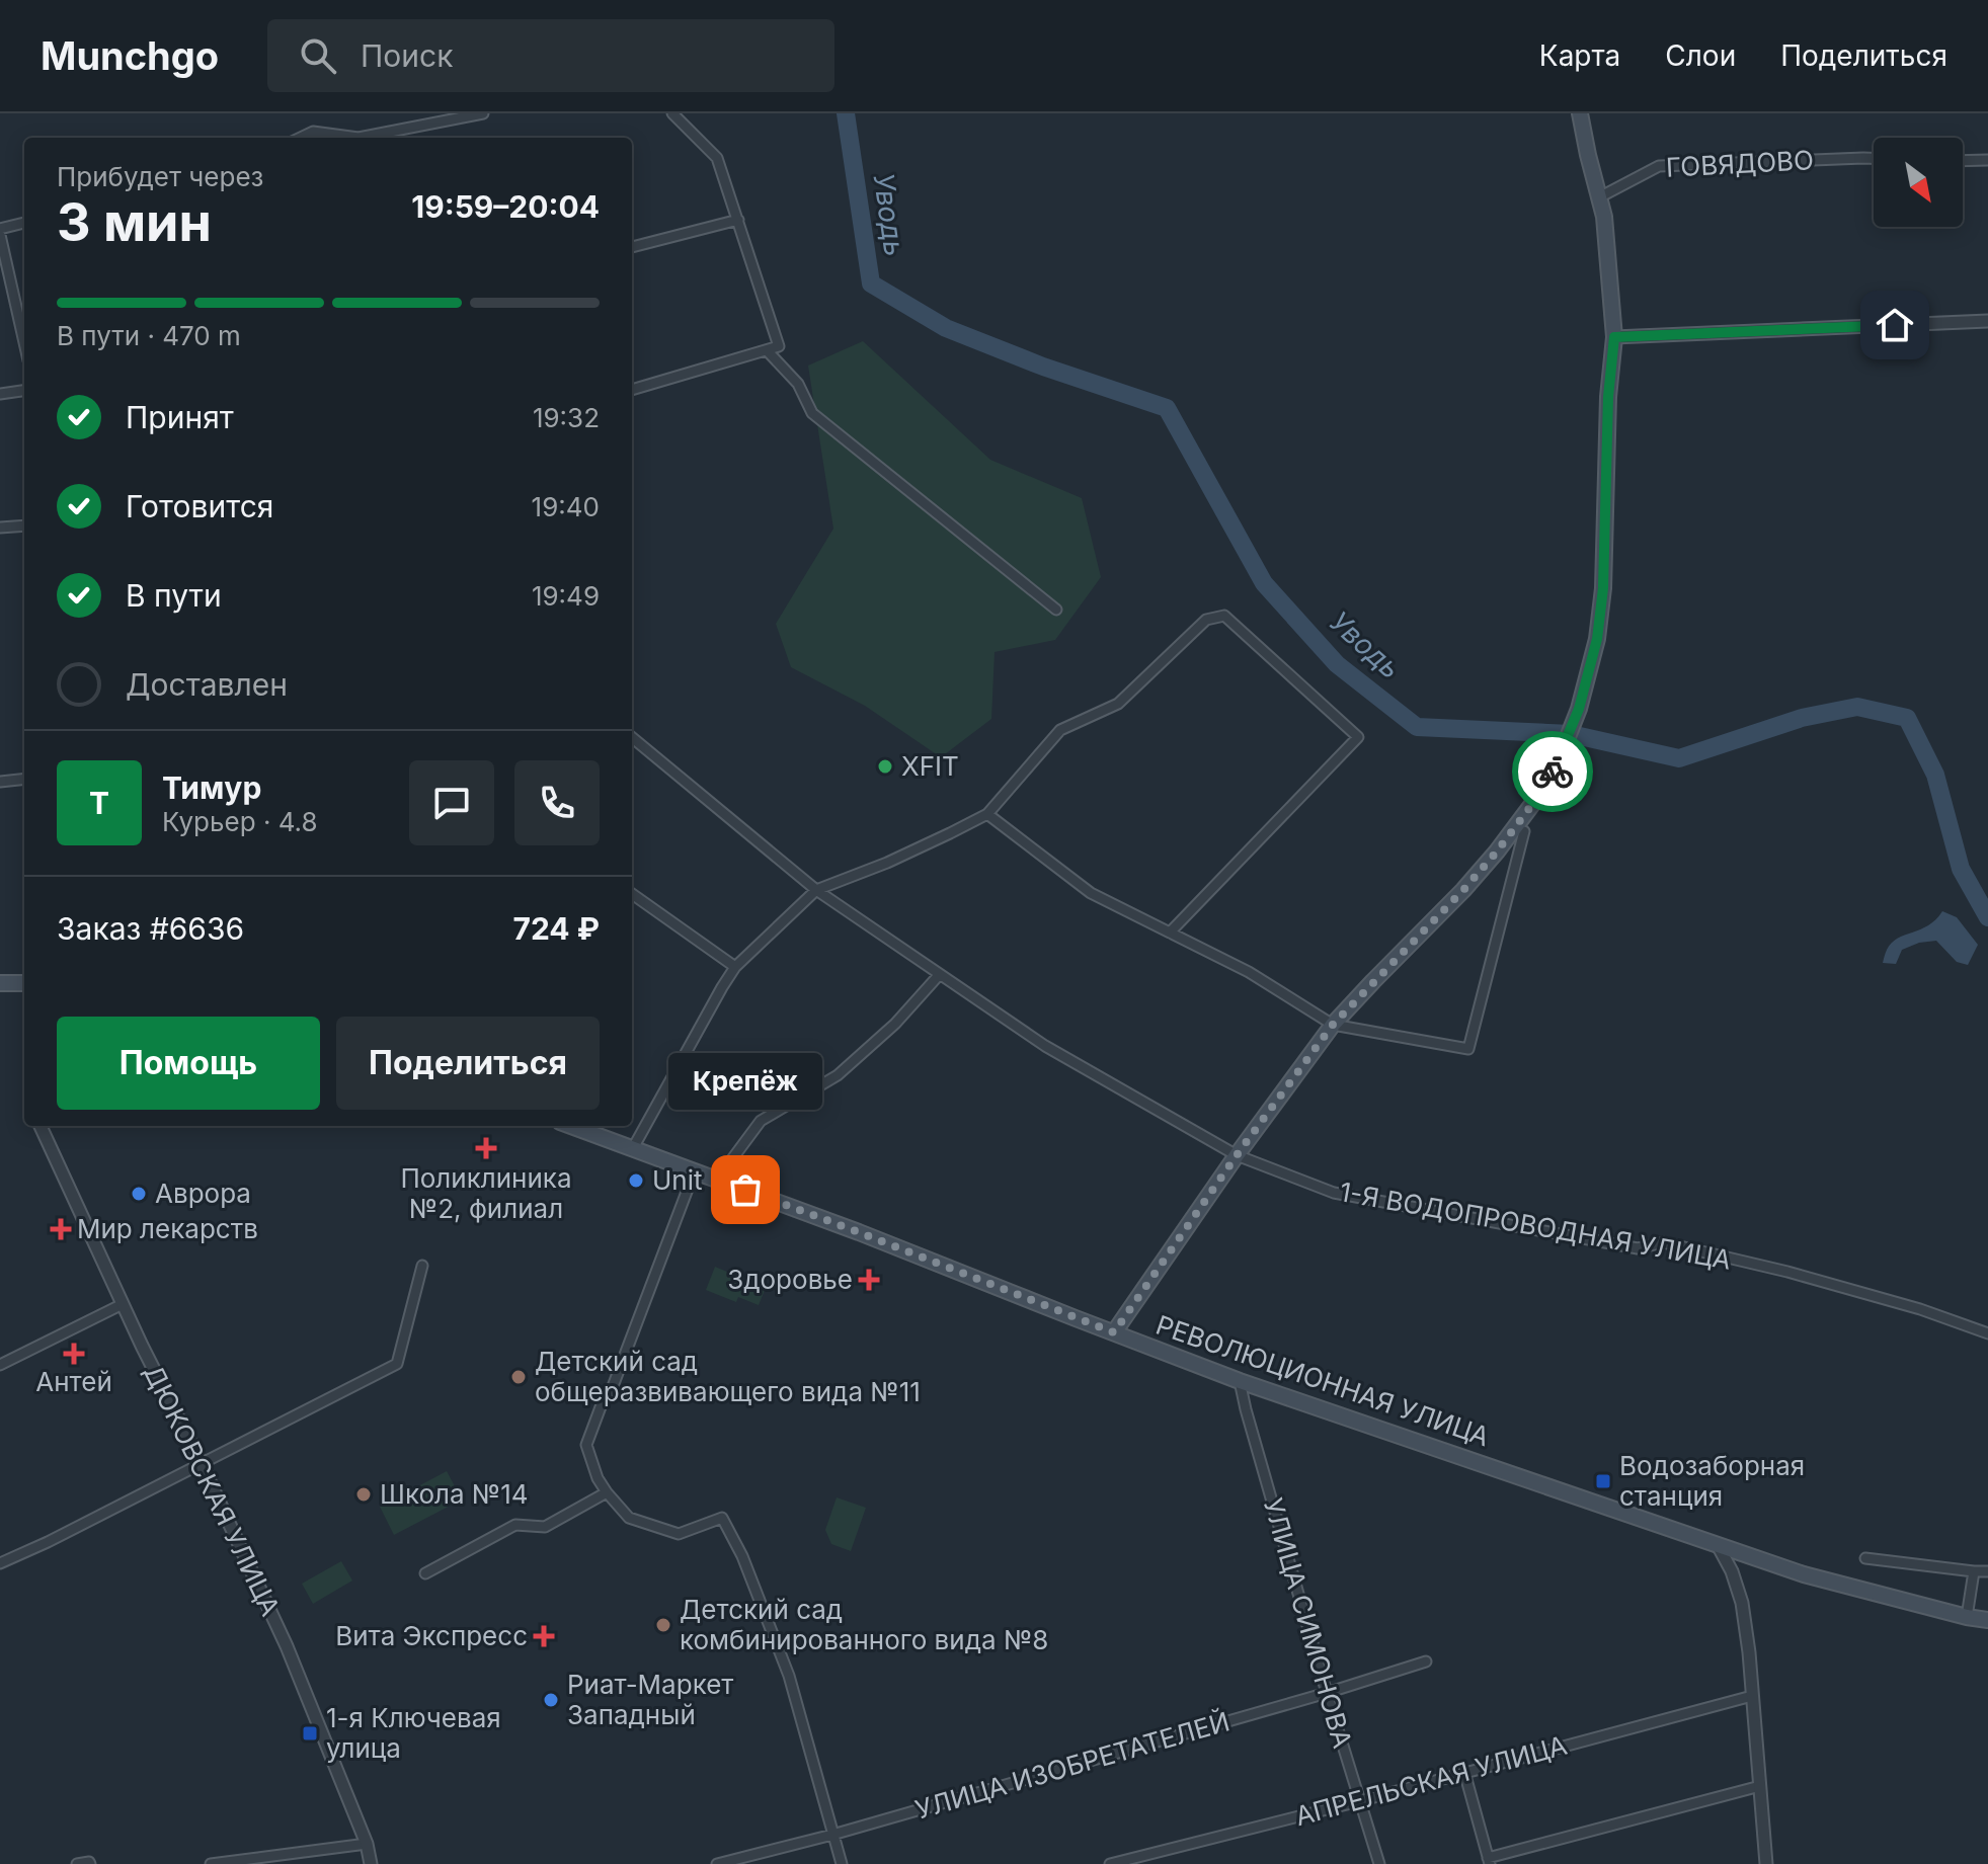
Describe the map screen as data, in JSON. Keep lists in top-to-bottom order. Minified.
{"streets":{"main road":["РЕВОЛЮЦИОННАЯ УЛИЦА"],"street":["ГОВЯДОВО","1-Я ВОДОПРОВОДНАЯ УЛИЦА","ДЮКОВСКАЯ УЛИЦА","УЛИЦА СИМОНОВА","УЛИЦА ИЗОБРЕТАТЕЛЕЙ","АПРЕЛЬСКАЯ УЛИЦА"]},"crossings":[["РЕВОЛЮЦИОННАЯ УЛИЦА","УЛИЦА СИМОНОВА"],["УЛИЦА СИМОНОВА","УЛИЦА ИЗОБРЕТАТЕЛЕЙ"],["УЛИЦА СИМОНОВА","АПРЕЛЬСКАЯ УЛИЦА"]],"water":["Уводь"],"places":{"other":["XFIT","Unit","Крепёж","Аврора","Детский сад общеразвивающего вида №11","Школа №14","Детский сад комбинированного вида №8","Риат-Маркет Западный"],"health":["Поликлиника №2, филиал","Мир лекарств","Здоровье","Антей","Вита Экспресс"],"transit":["Водозаборная станция","1-я Ключевая улица"]},"north":"bottom right","page":{"header":"Munchgo","search":"Поиск","nav":["Карта","Слои","Поделиться"],"heading":["3 мин","Прибудет через","19:59–20:04"],"panel":["Тимур","Курьер · 4.8","Заказ #6636","724 ₽"],"bar":"В пути · 470 m","list":[["Принят","19:32"],["Готовится","19:40"],["В пути","19:49"],"Доставлен"],"round":"Т","buttons":["Помощь","Поделиться"],"bubble":"Крепёж"}}
